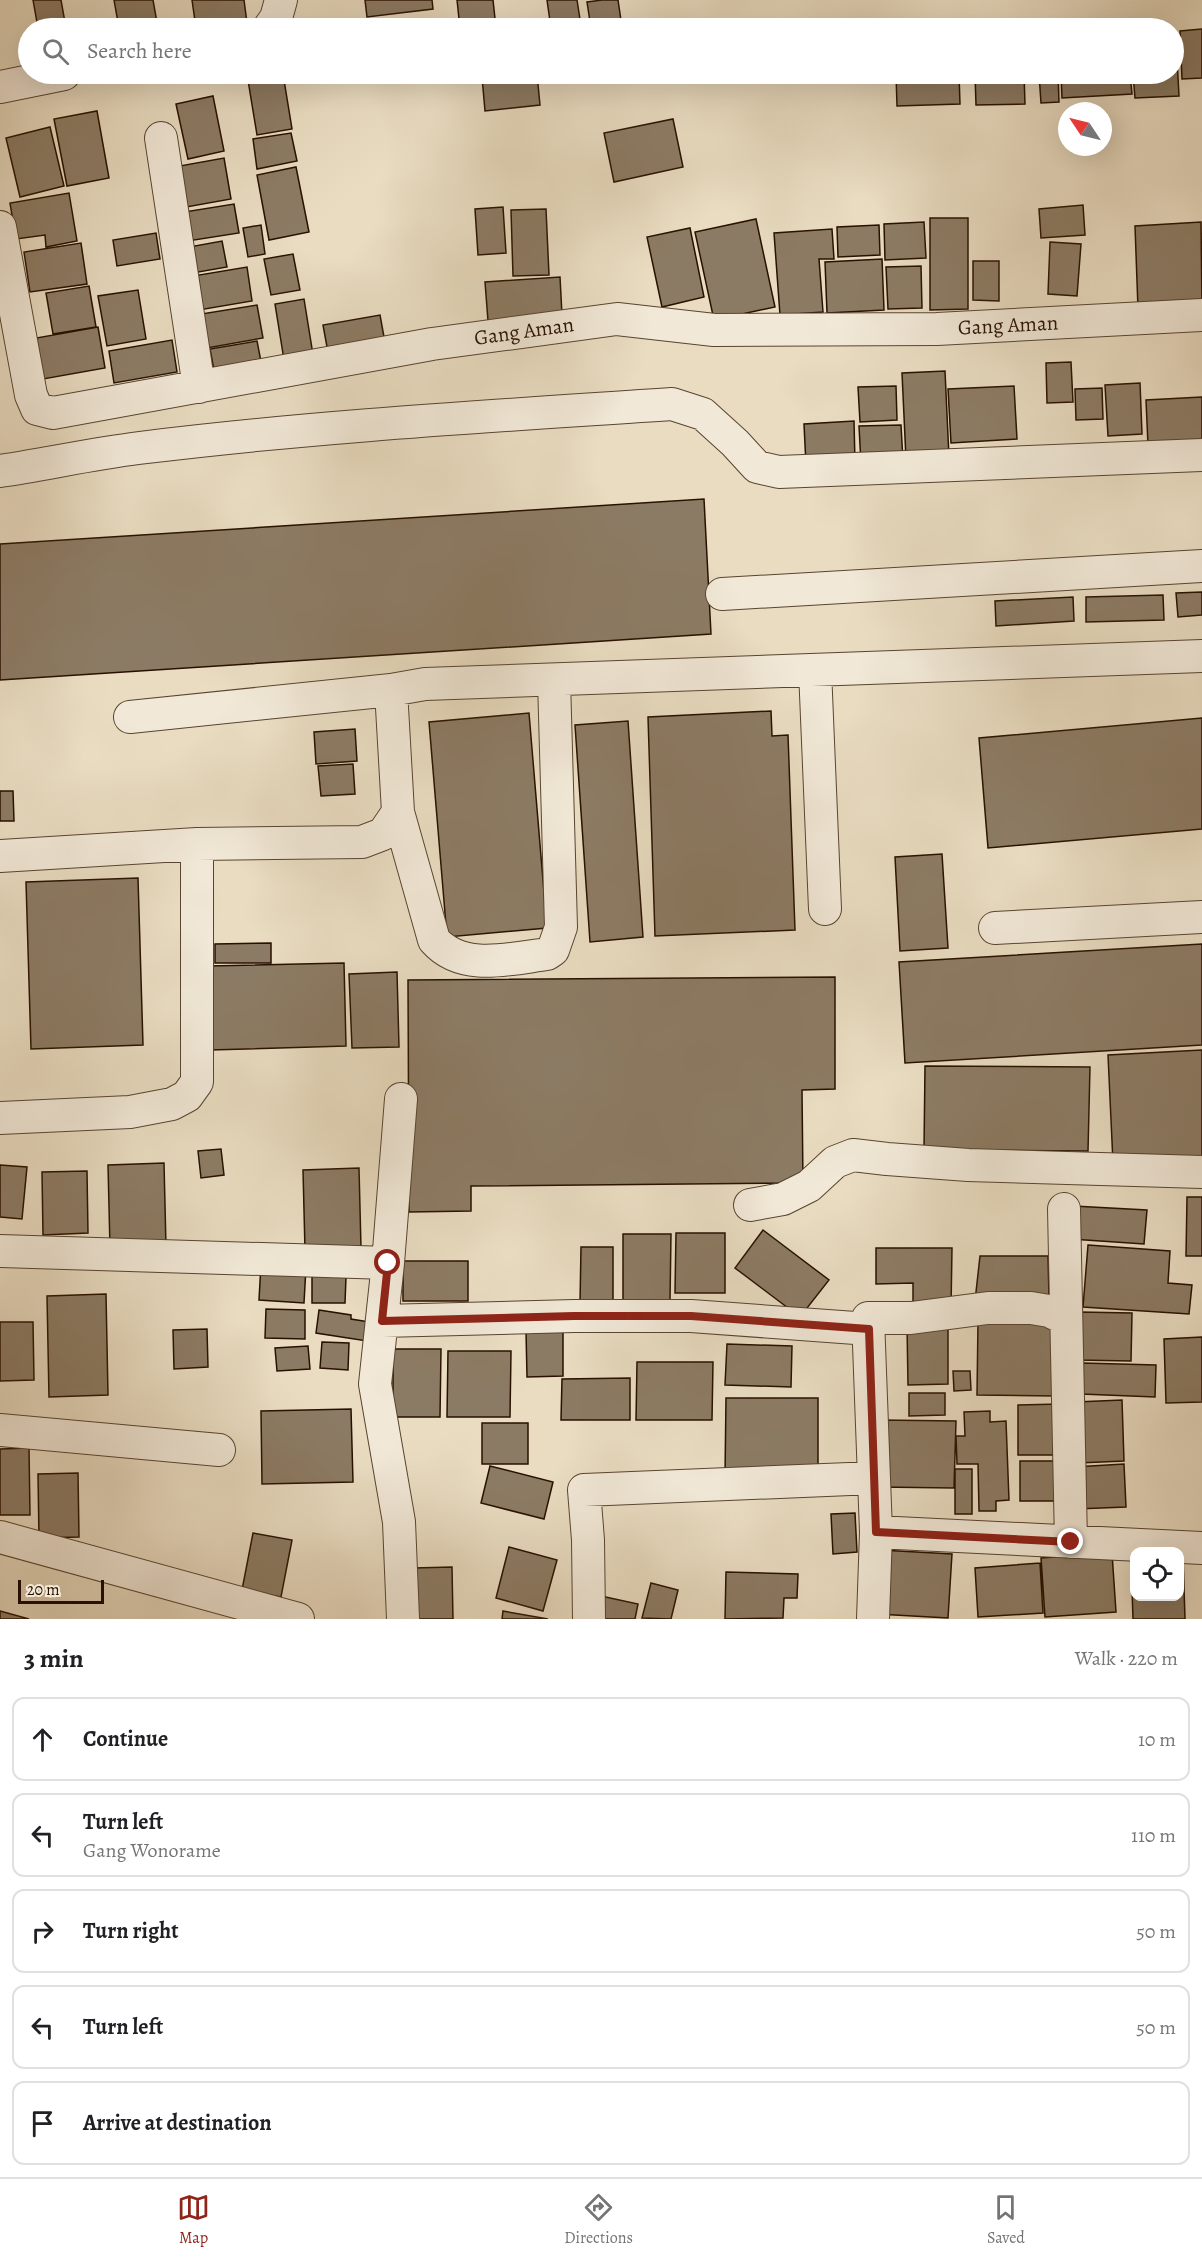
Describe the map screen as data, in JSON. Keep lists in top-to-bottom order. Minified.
{"streets":{"street":["Gang Aman"]},"scale_bar":"20 m","north":"top left","page":{"search":"Search here","scale":"20 m","heading":["3 min","Walk · 220 m"],"list":[["Continue","10 m"],["Turn left","Gang Wonorame","110 m"],["Turn right","50 m"],["Turn left","50 m"],"Arrive at destination"],"nav":["Map","Directions","Saved"]}}
